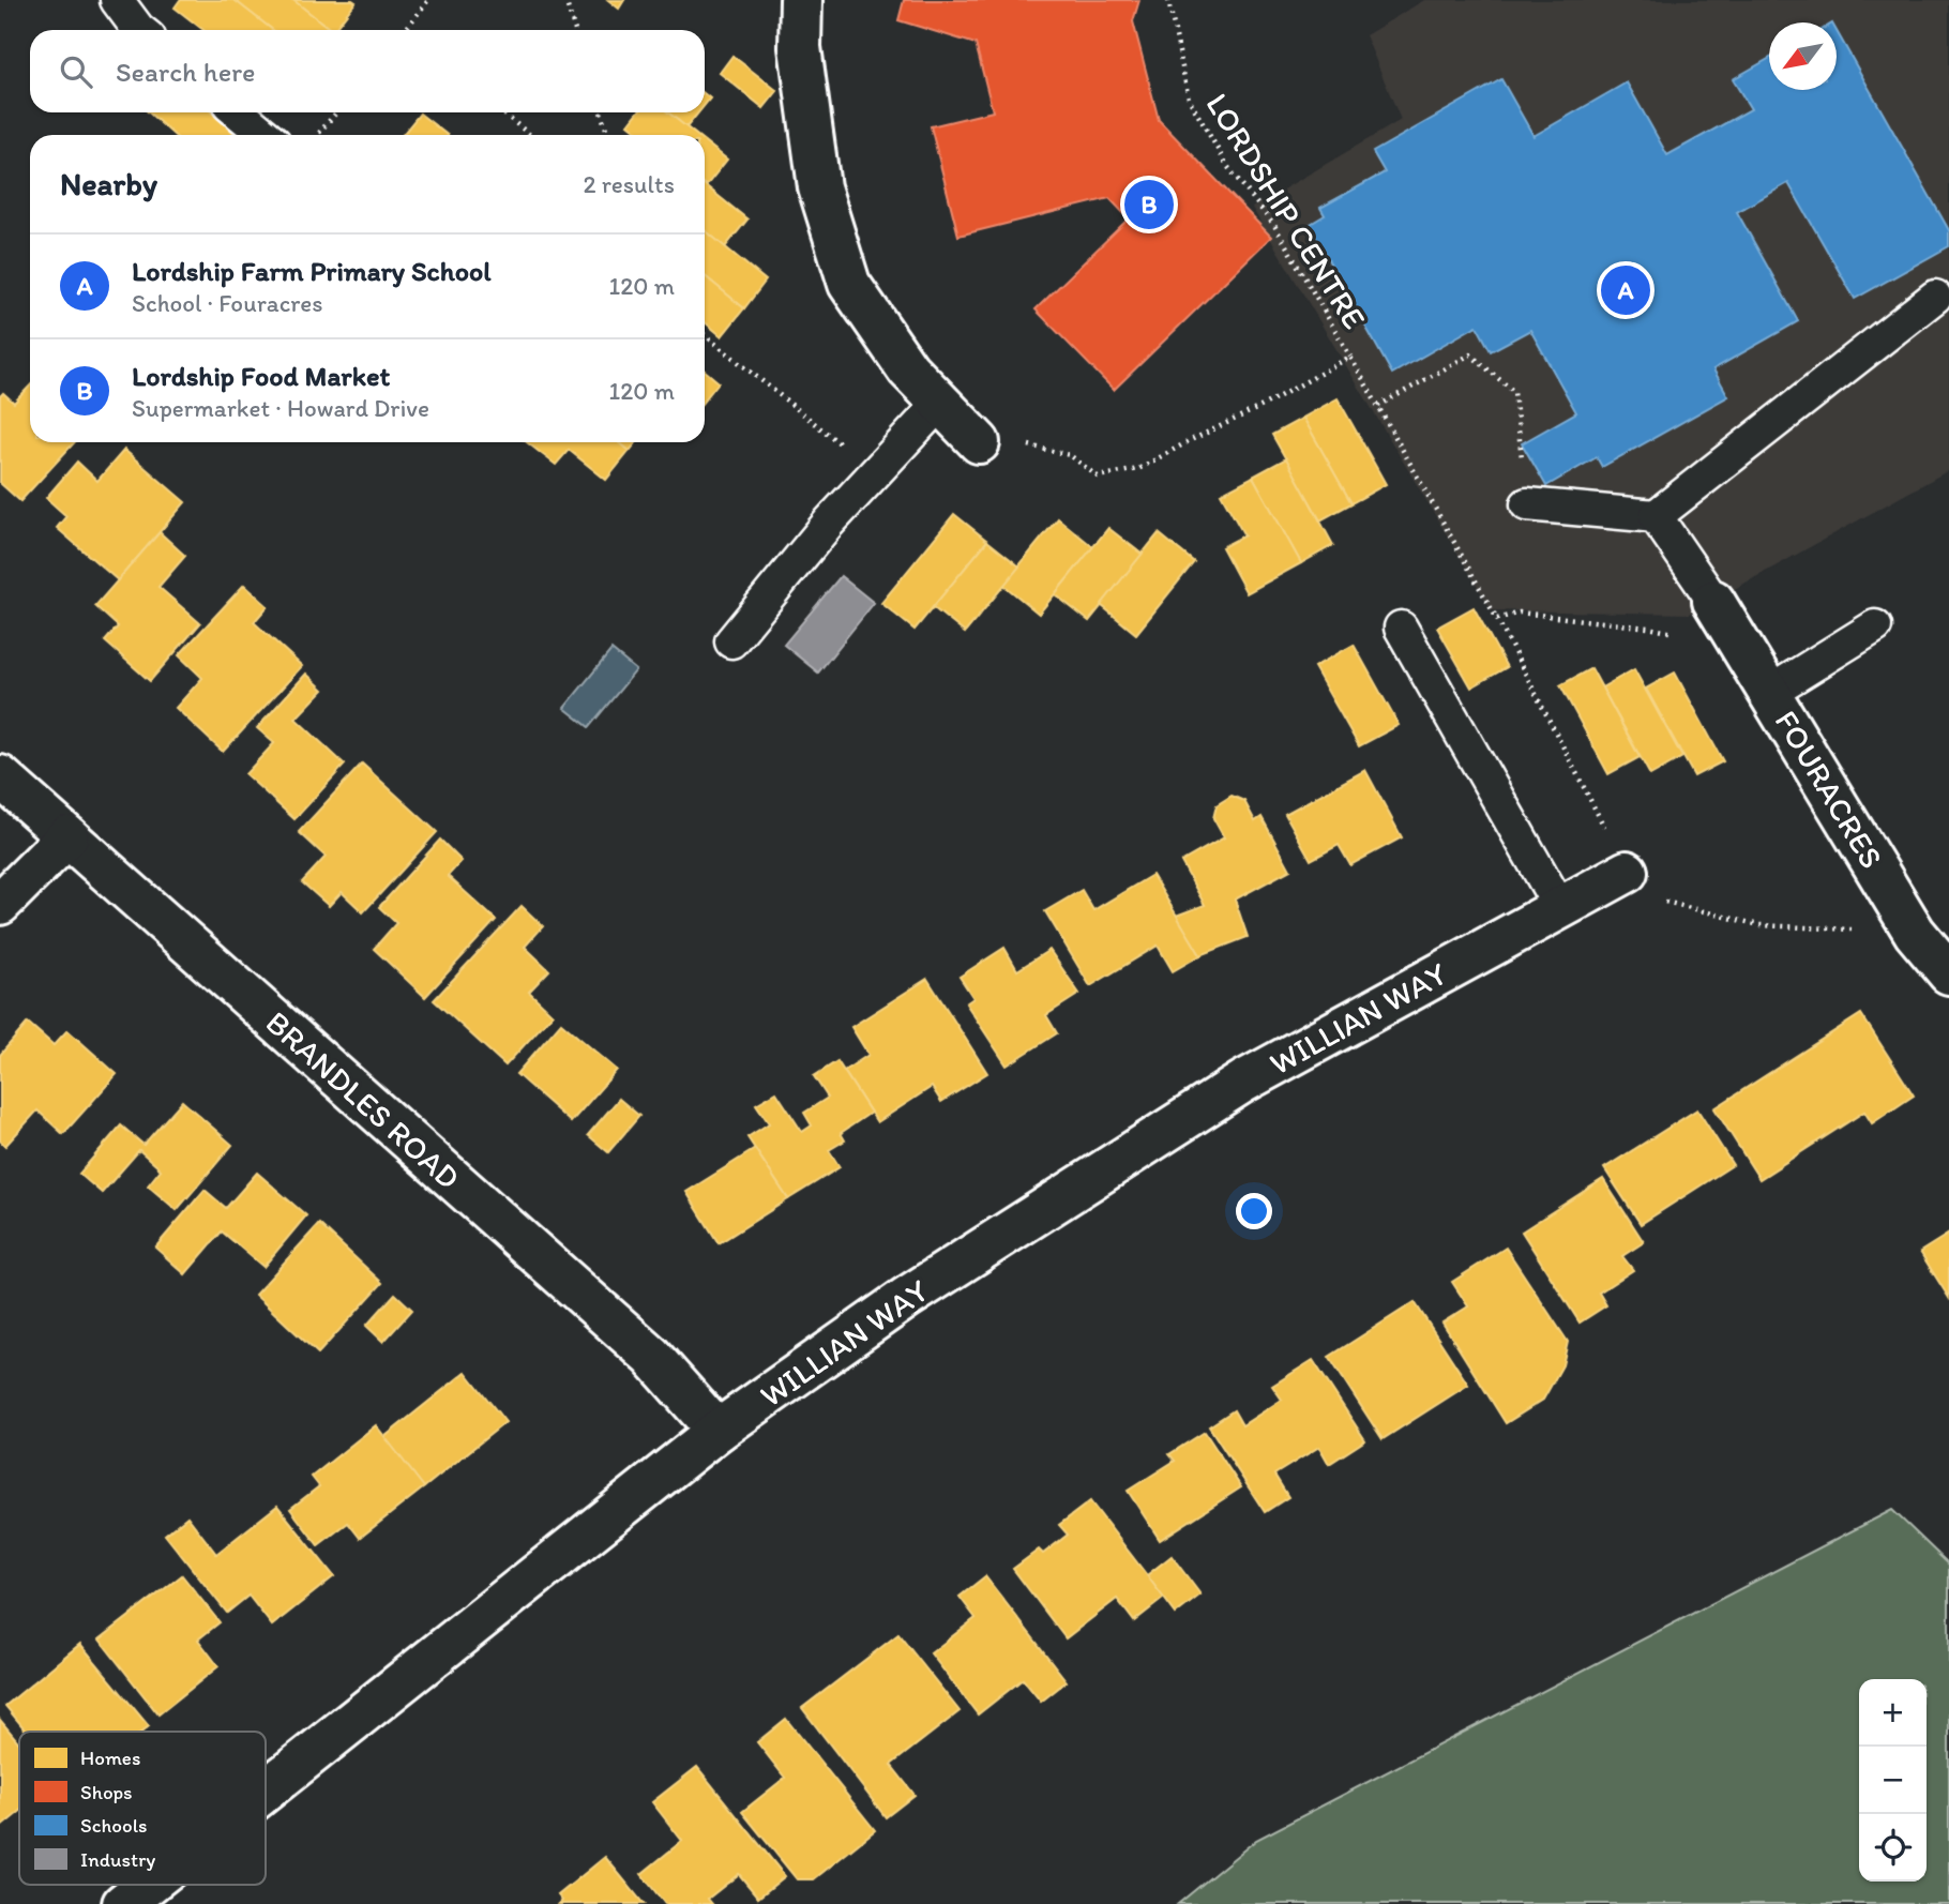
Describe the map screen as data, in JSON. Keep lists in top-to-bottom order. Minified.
{"streets":{"street":["FOURACRES","WILLIAN WAY","BRANDLES ROAD"],"path":["LORDSHIP CENTRE"]},"crossings":[["WILLIAN WAY","BRANDLES ROAD"]],"legend":["Homes","Shops","Schools","Industry"],"north":"bottom left","page":{"search":"Search here","heading":["Nearby","2 results"],"pins":["B","A"],"list":[{"mark":"A","name":"Lordship Farm Primary School","note":"School · Fouracres","value":"120 m"},{"mark":"B","name":"Lordship Food Market","note":"Supermarket · Howard Drive","value":"120 m"}],"map_buttons":["+","−"]}}
